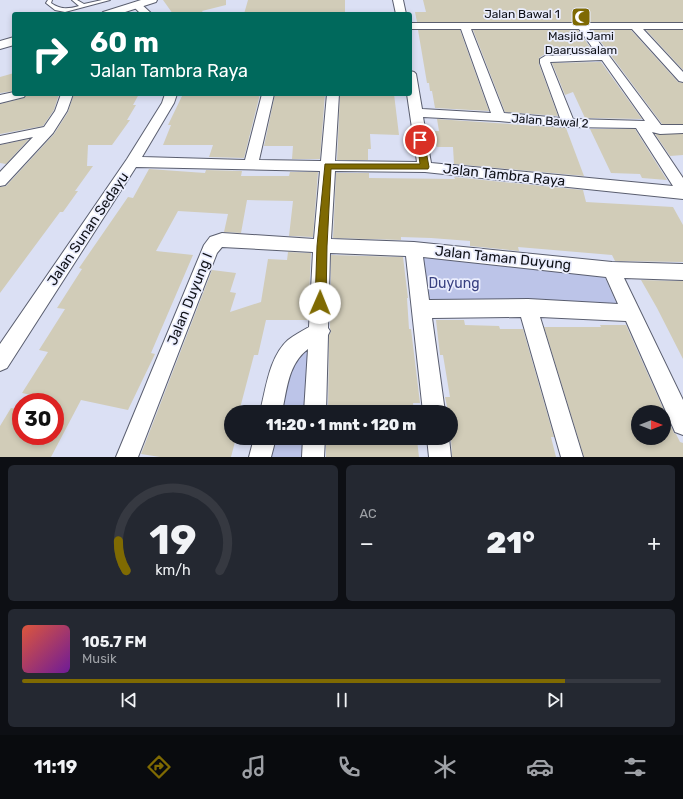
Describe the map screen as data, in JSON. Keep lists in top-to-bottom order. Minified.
{"streets":{"street":["Jalan Bawal 1","Jalan Bawal 2","Jalan Tambra Raya","Jalan Sunan Sedayu","Jalan Taman Duyung","Jalan Duyung I"]},"crossings":[["Jalan Tambra Raya","Jalan Sunan Sedayu"],["Jalan Taman Duyung","Jalan Duyung I"]],"parks":["Duyung"],"places":{"mosque":["Masjid Jami Daarussalam"]},"north":"right","page":{"turn":["60 m","Jalan Tambra Raya"],"limit":"30","trip":"11:20 · 1 mnt · 120 m","tile":"AC","heat":["−","21°","+"],"song":["105.7 FM","Musik"],"tabs":"11:19","gauge":["19","km/h"]}}
